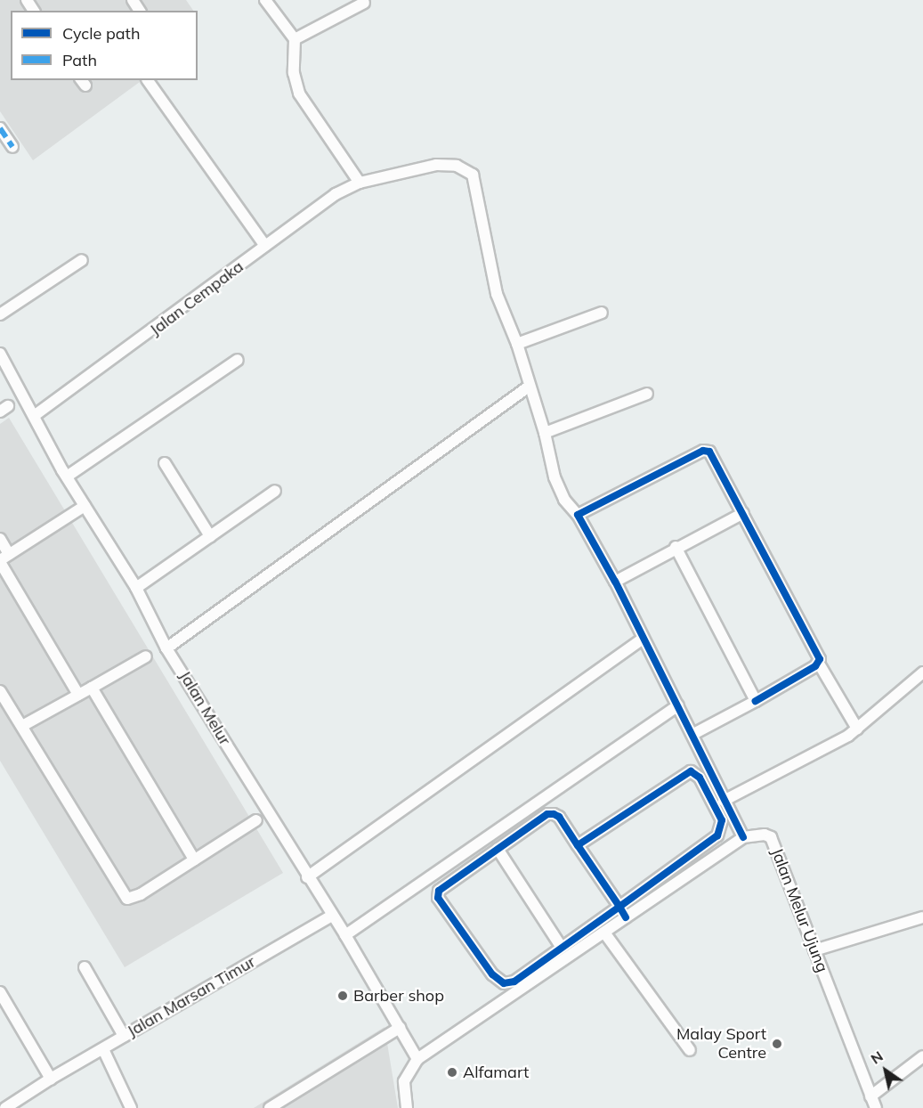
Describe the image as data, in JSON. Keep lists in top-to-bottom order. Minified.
{"streets":{"street":["Jalan Cempaka","Jalan Melur","Jalan Melur Ujung","Jalan Marsan Timur"]},"crossings":[["Jalan Cempaka","Jalan Melur"],["Jalan Melur","Jalan Marsan Timur"]],"places":["Barber shop","Malay Sport Centre","Alfamart"],"legend":["Cycle path","Path"],"north":"top left"}
